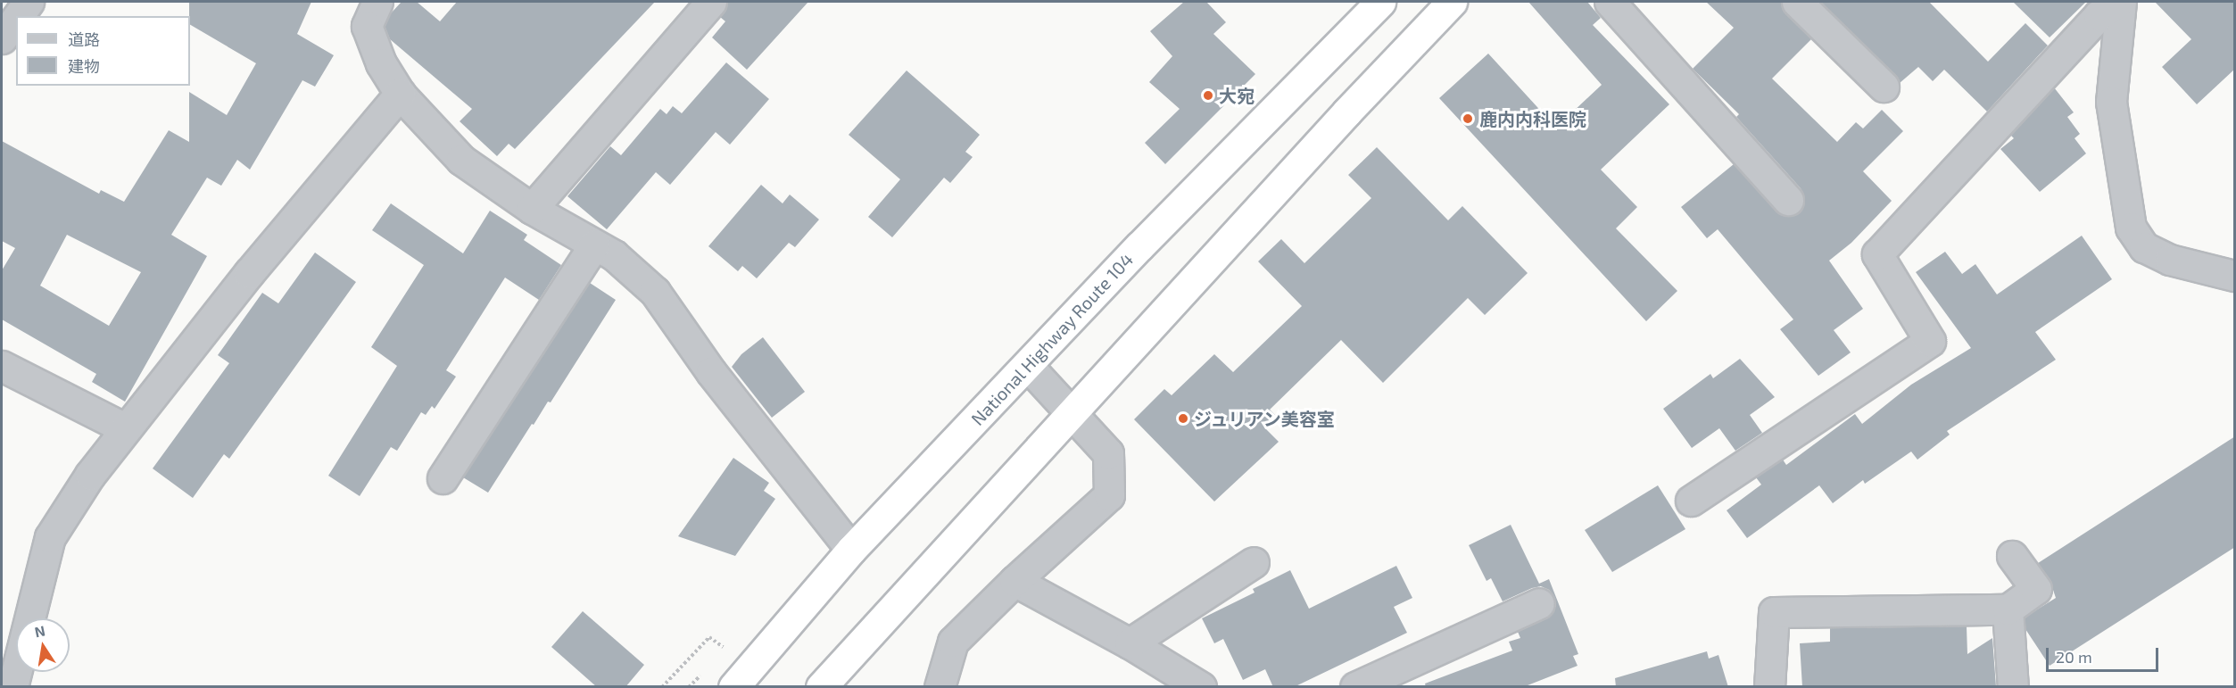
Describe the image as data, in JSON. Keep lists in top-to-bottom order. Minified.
{"streets":{"highway":["National Highway Route 104"]},"places":["大宛","鹿内内科医院","ジュリアン美容室"],"legend":["道路","建物"],"scale_bar":"20 m","north":"top"}
